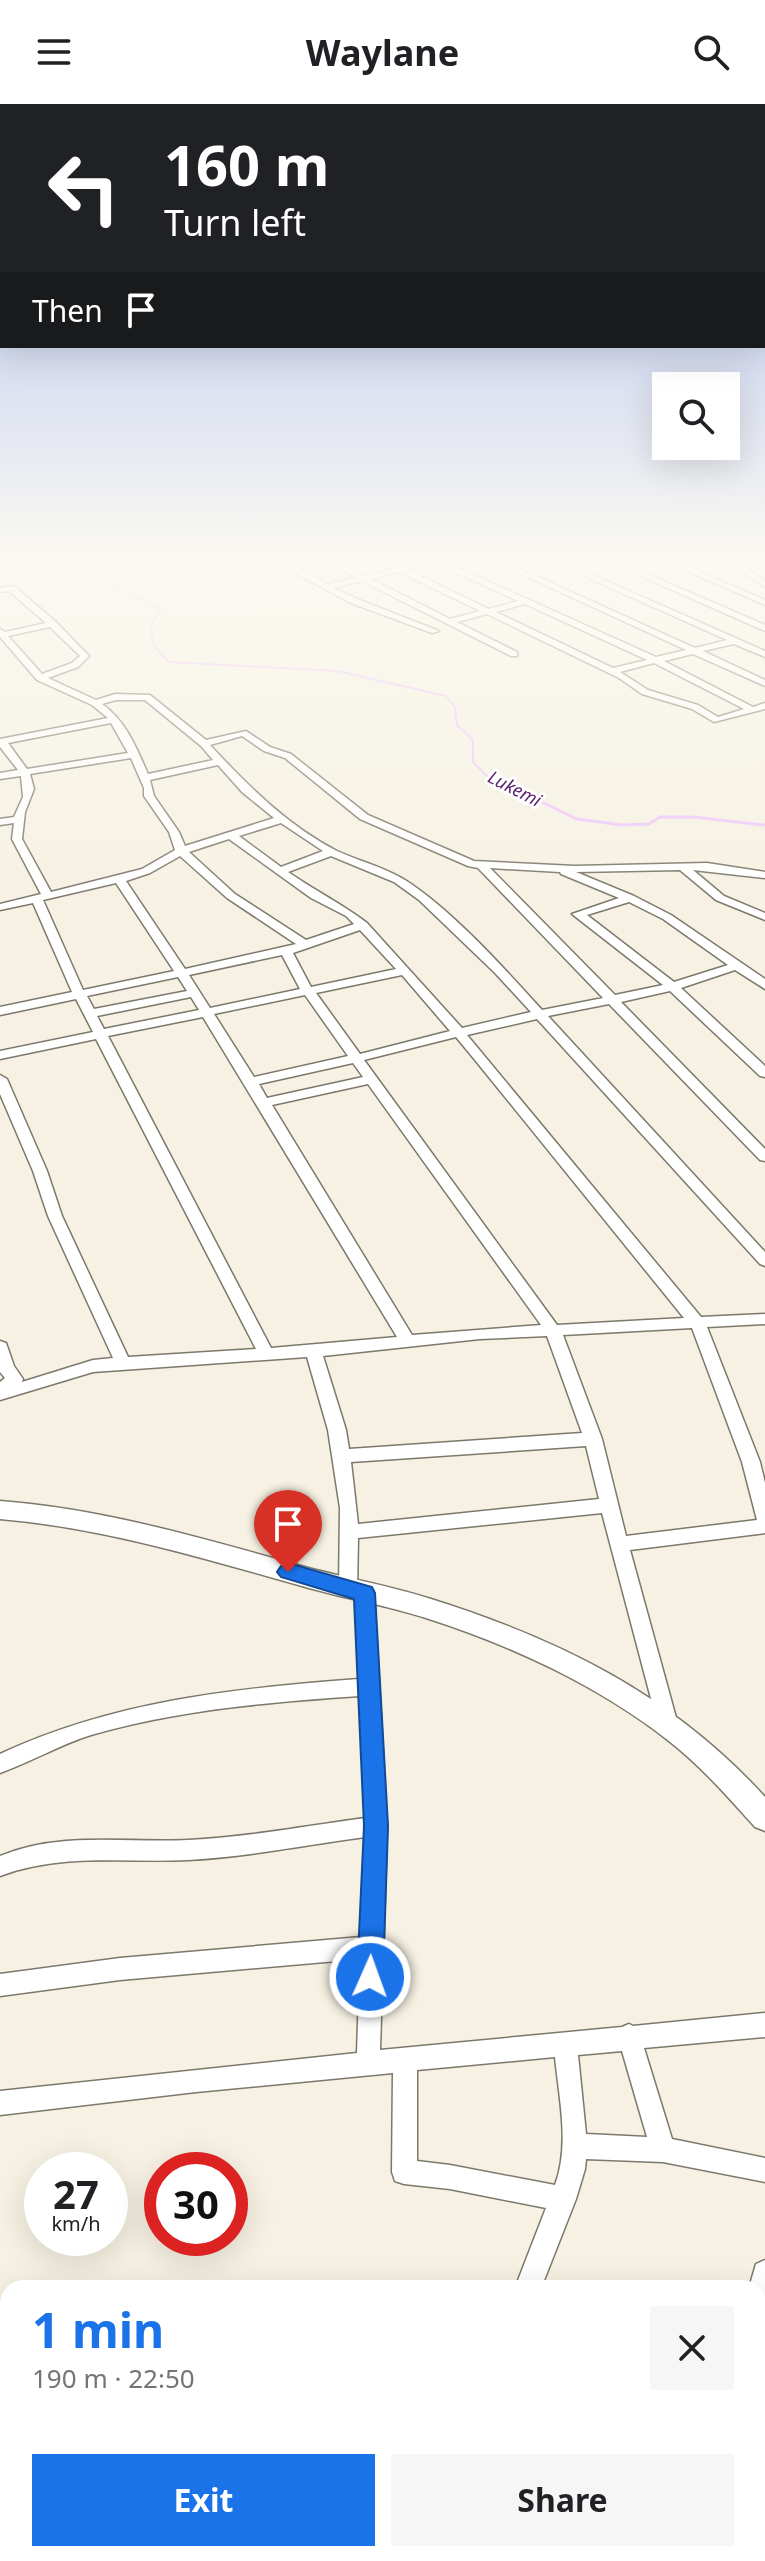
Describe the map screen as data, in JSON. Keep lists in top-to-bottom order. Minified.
{"water":["Lukemi"],"page":{"header":"Waylane","turn":["160 m","Turn left"],"then":"Then","speed":"27 km/h","limit":"30","heading":["1 min","190 m · 22:50"],"buttons":["Exit","Share"]}}
